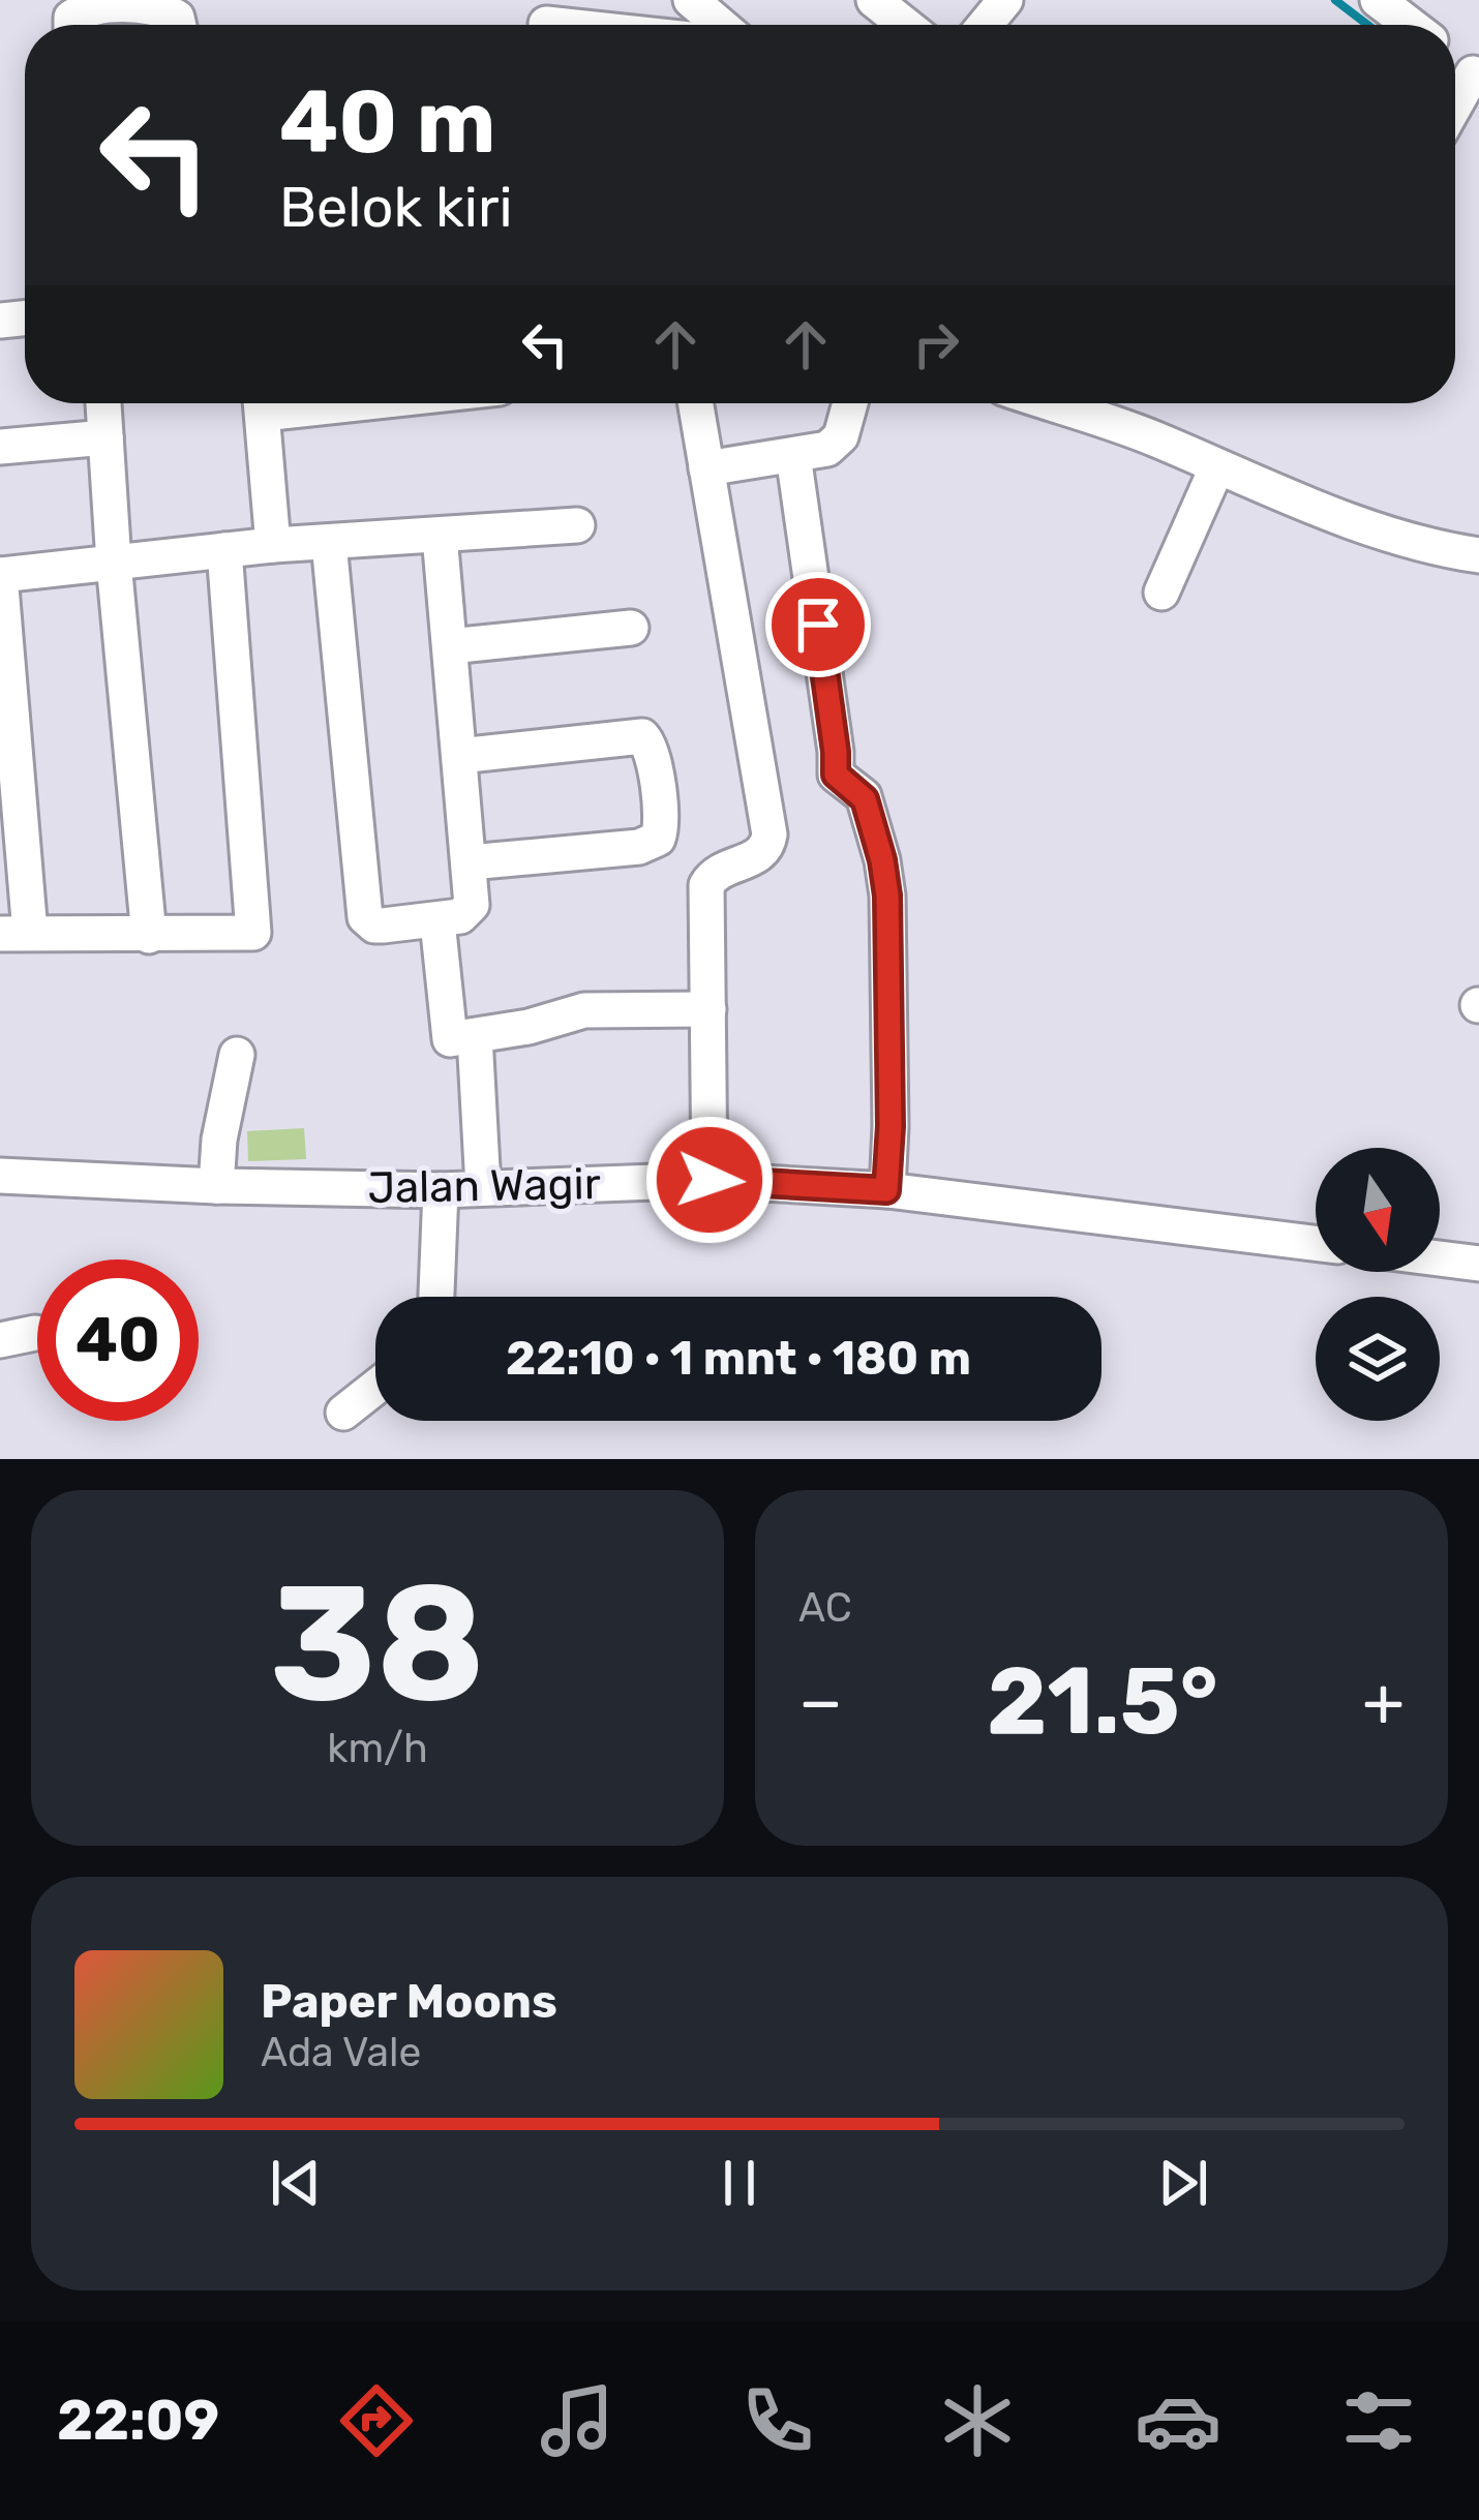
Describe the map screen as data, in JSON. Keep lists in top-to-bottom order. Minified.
{"streets":{"street":["Jalan Wagir"]},"north":"bottom","page":{"turn":["40 m","Belok kiri"],"limit":"40","trip":"22:10 · 1 mnt · 180 m","tile":[["38","km/h"],"AC"],"heat":["−","21.5°","+"],"song":["Paper Moons","Ada Vale"],"tabs":"22:09"}}
